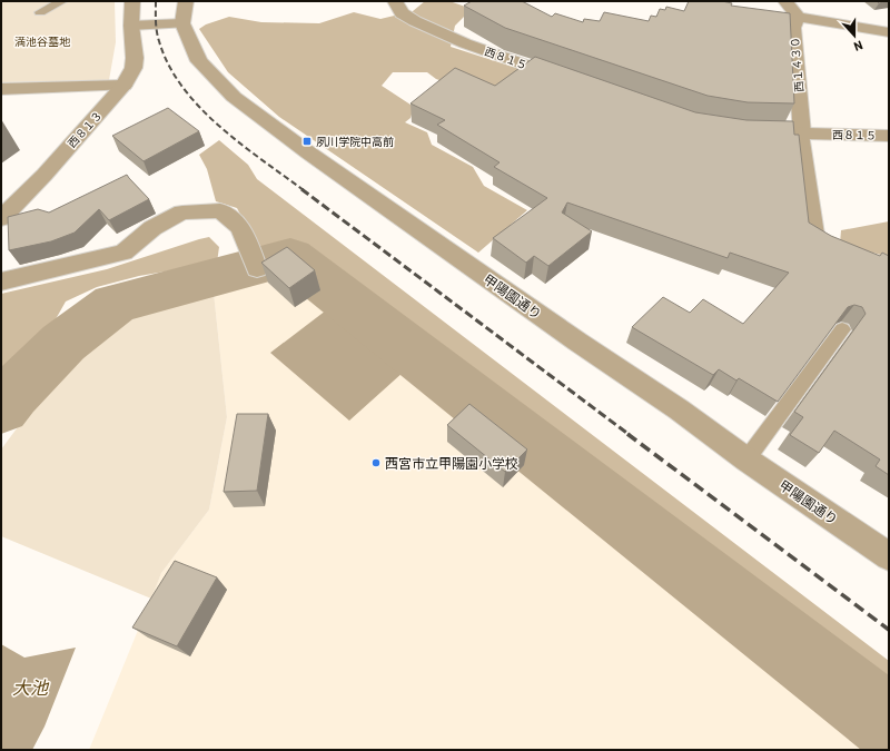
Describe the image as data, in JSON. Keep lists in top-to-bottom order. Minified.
{"streets":{"street":["西８１５","西１４３０","西８１３","甲陽園通り"]},"crossings":[["西８１５","西１４３０"]],"water":["大池"],"parks":["満池谷墓地"],"places":{"transit":["夙川学院中高前"],"other":["西宮市立甲陽園小学校"]},"north":"bottom"}
